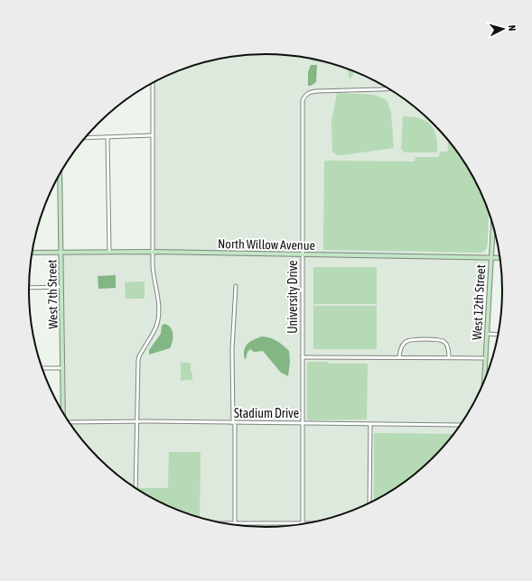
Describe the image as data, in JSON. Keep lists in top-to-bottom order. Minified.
{"streets":{"main road":["North Willow Avenue","West 7th Street","West 12th Street"],"street":["University Drive","Stadium Drive"]},"crossings":[["North Willow Avenue","West 7th Street"],["North Willow Avenue","University Drive"],["North Willow Avenue","West 12th Street"],["University Drive","Stadium Drive"]],"north":"right"}
